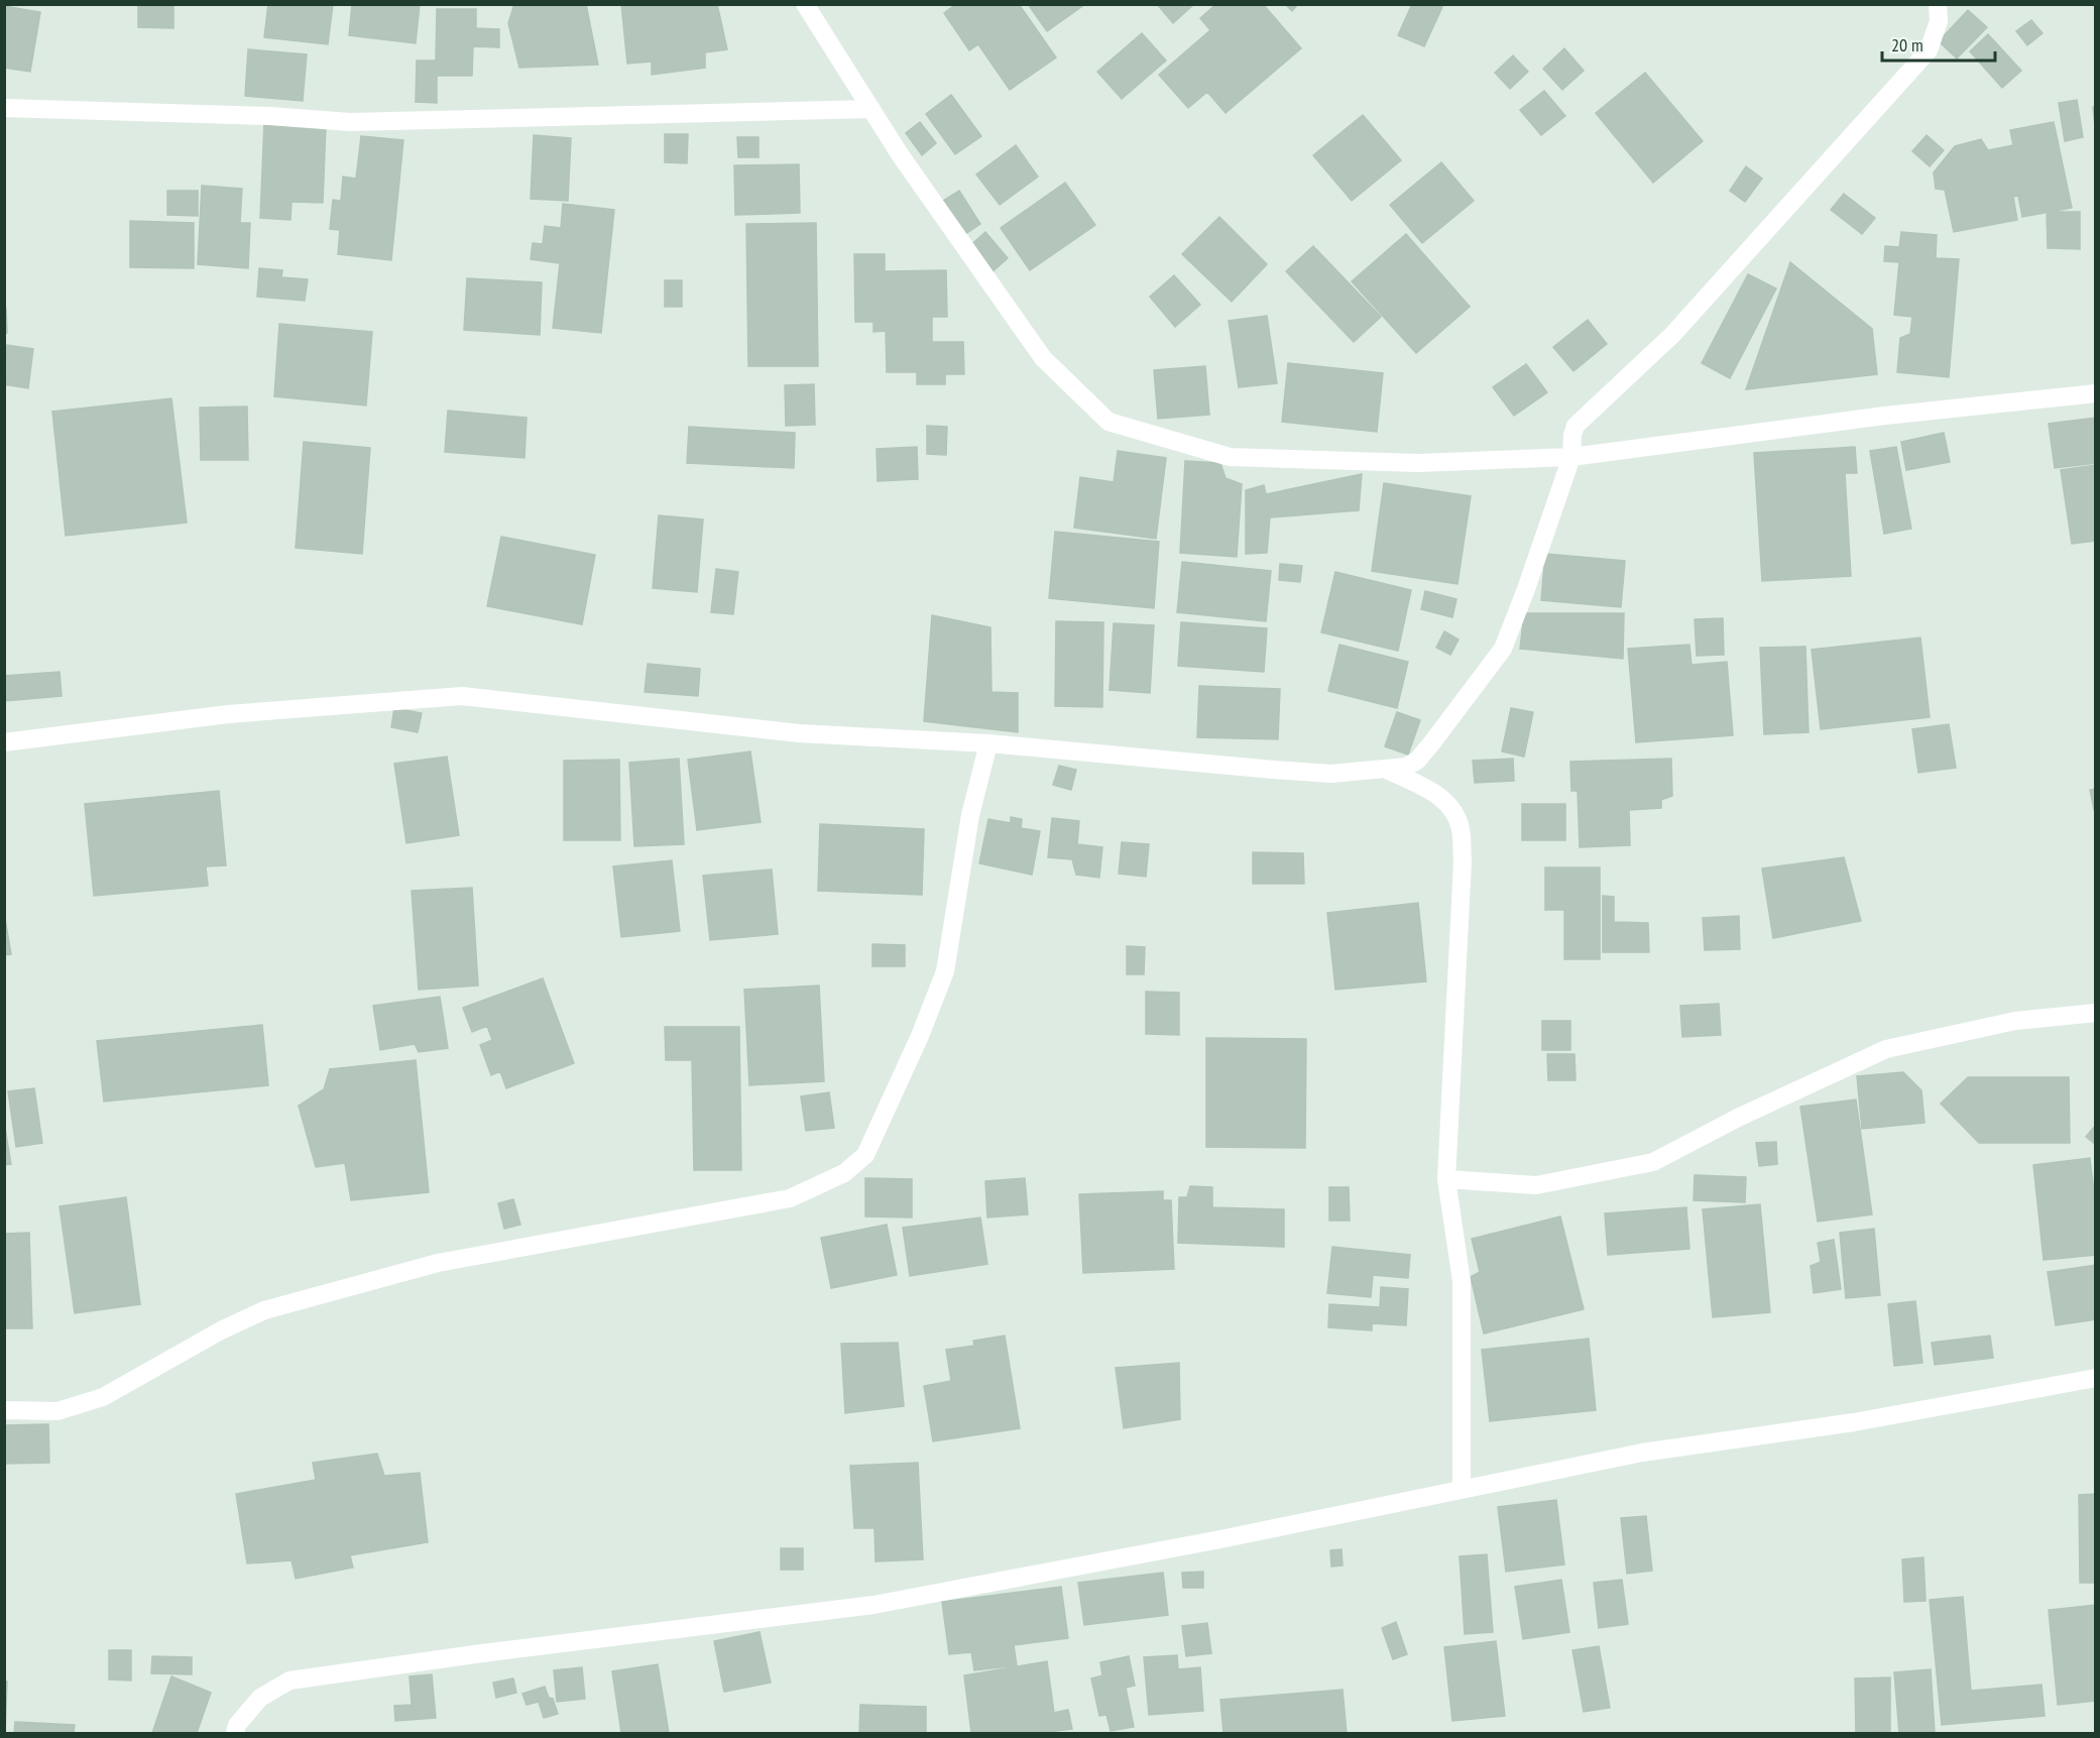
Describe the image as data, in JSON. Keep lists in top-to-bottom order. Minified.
{"scale_bar":"20 m"}
